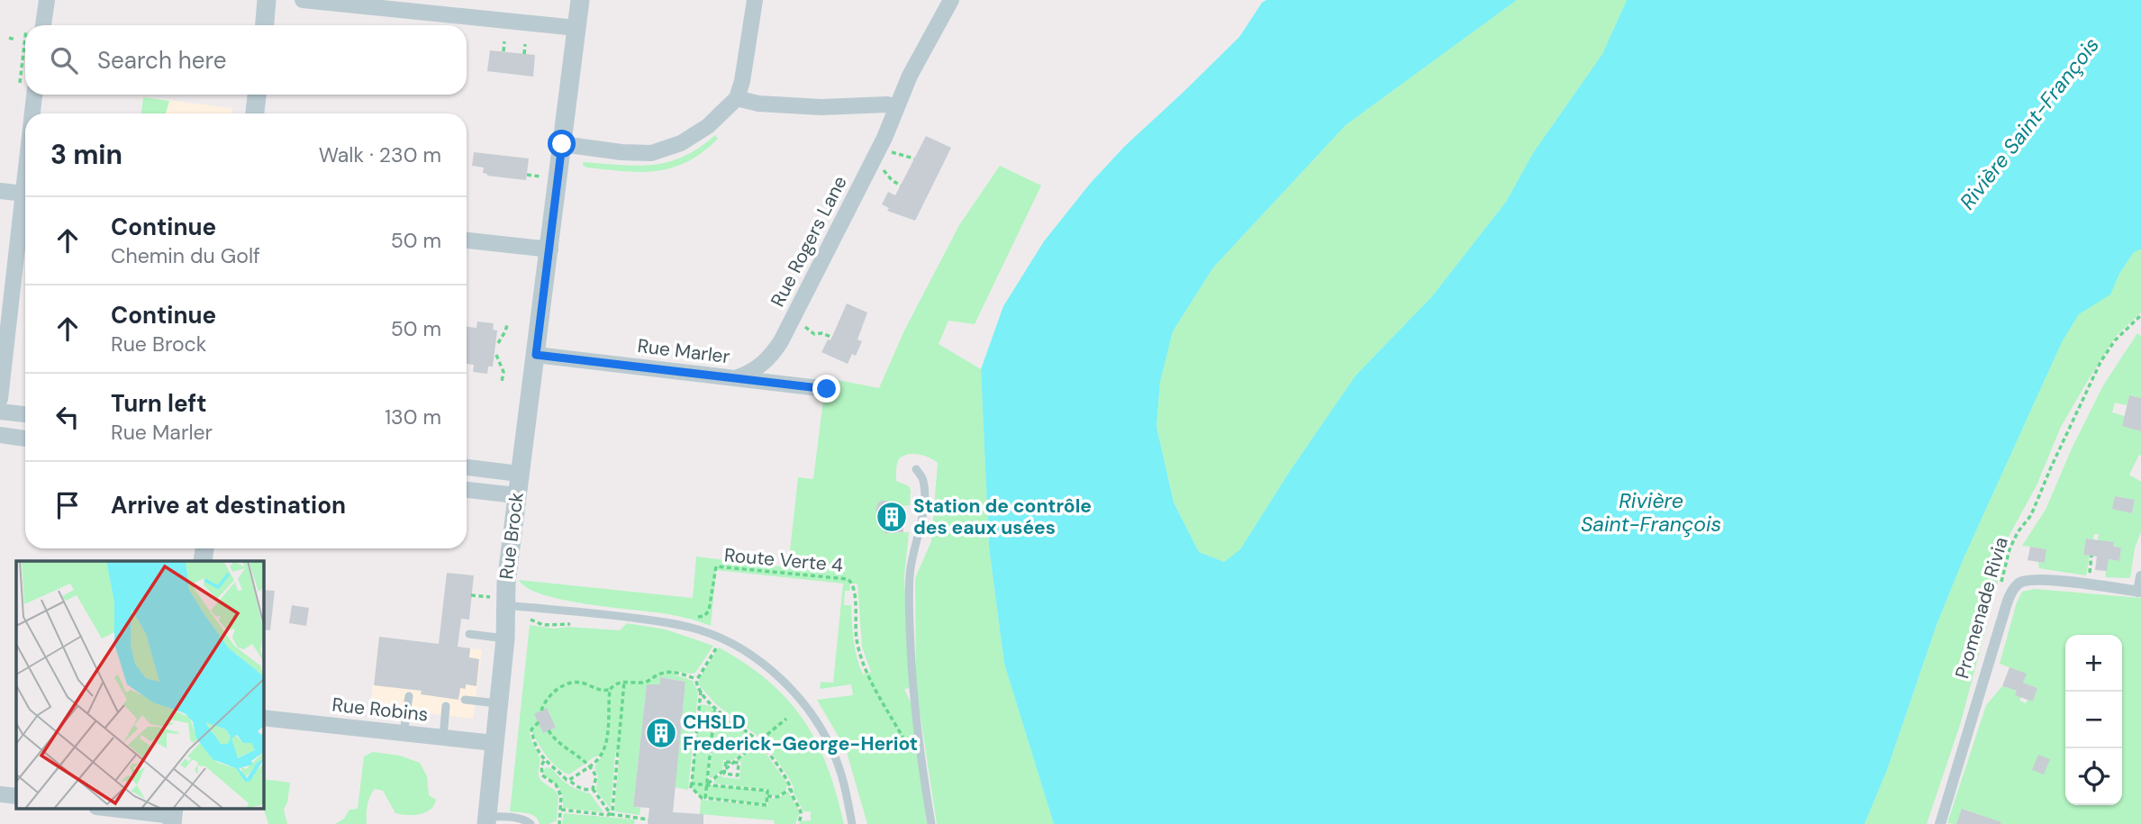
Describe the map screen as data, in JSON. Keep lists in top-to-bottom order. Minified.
{"streets":{"street":["Rue Rogers Lane","Rue Marler","Rue Brock","Rue Robins"],"path":["Route Verte 4","Promenade Rivia"]},"crossings":[["Rue Rogers Lane","Rue Marler"],["Rue Marler","Rue Brock"],["Rue Brock","Rue Robins"]],"water":["Rivière Saint-François"],"places":{"building":["Station de contrôle des eaux usées","CHSLD Frederick-George-Heriot"]},"page":{"search":"Search here","heading":["3 min","Walk · 230 m"],"list":[["Continue","Chemin du Golf","50 m"],["Continue","Rue Brock","50 m"],["Turn left","Rue Marler","130 m"],"Arrive at destination"],"map_buttons":["+","−"]}}
